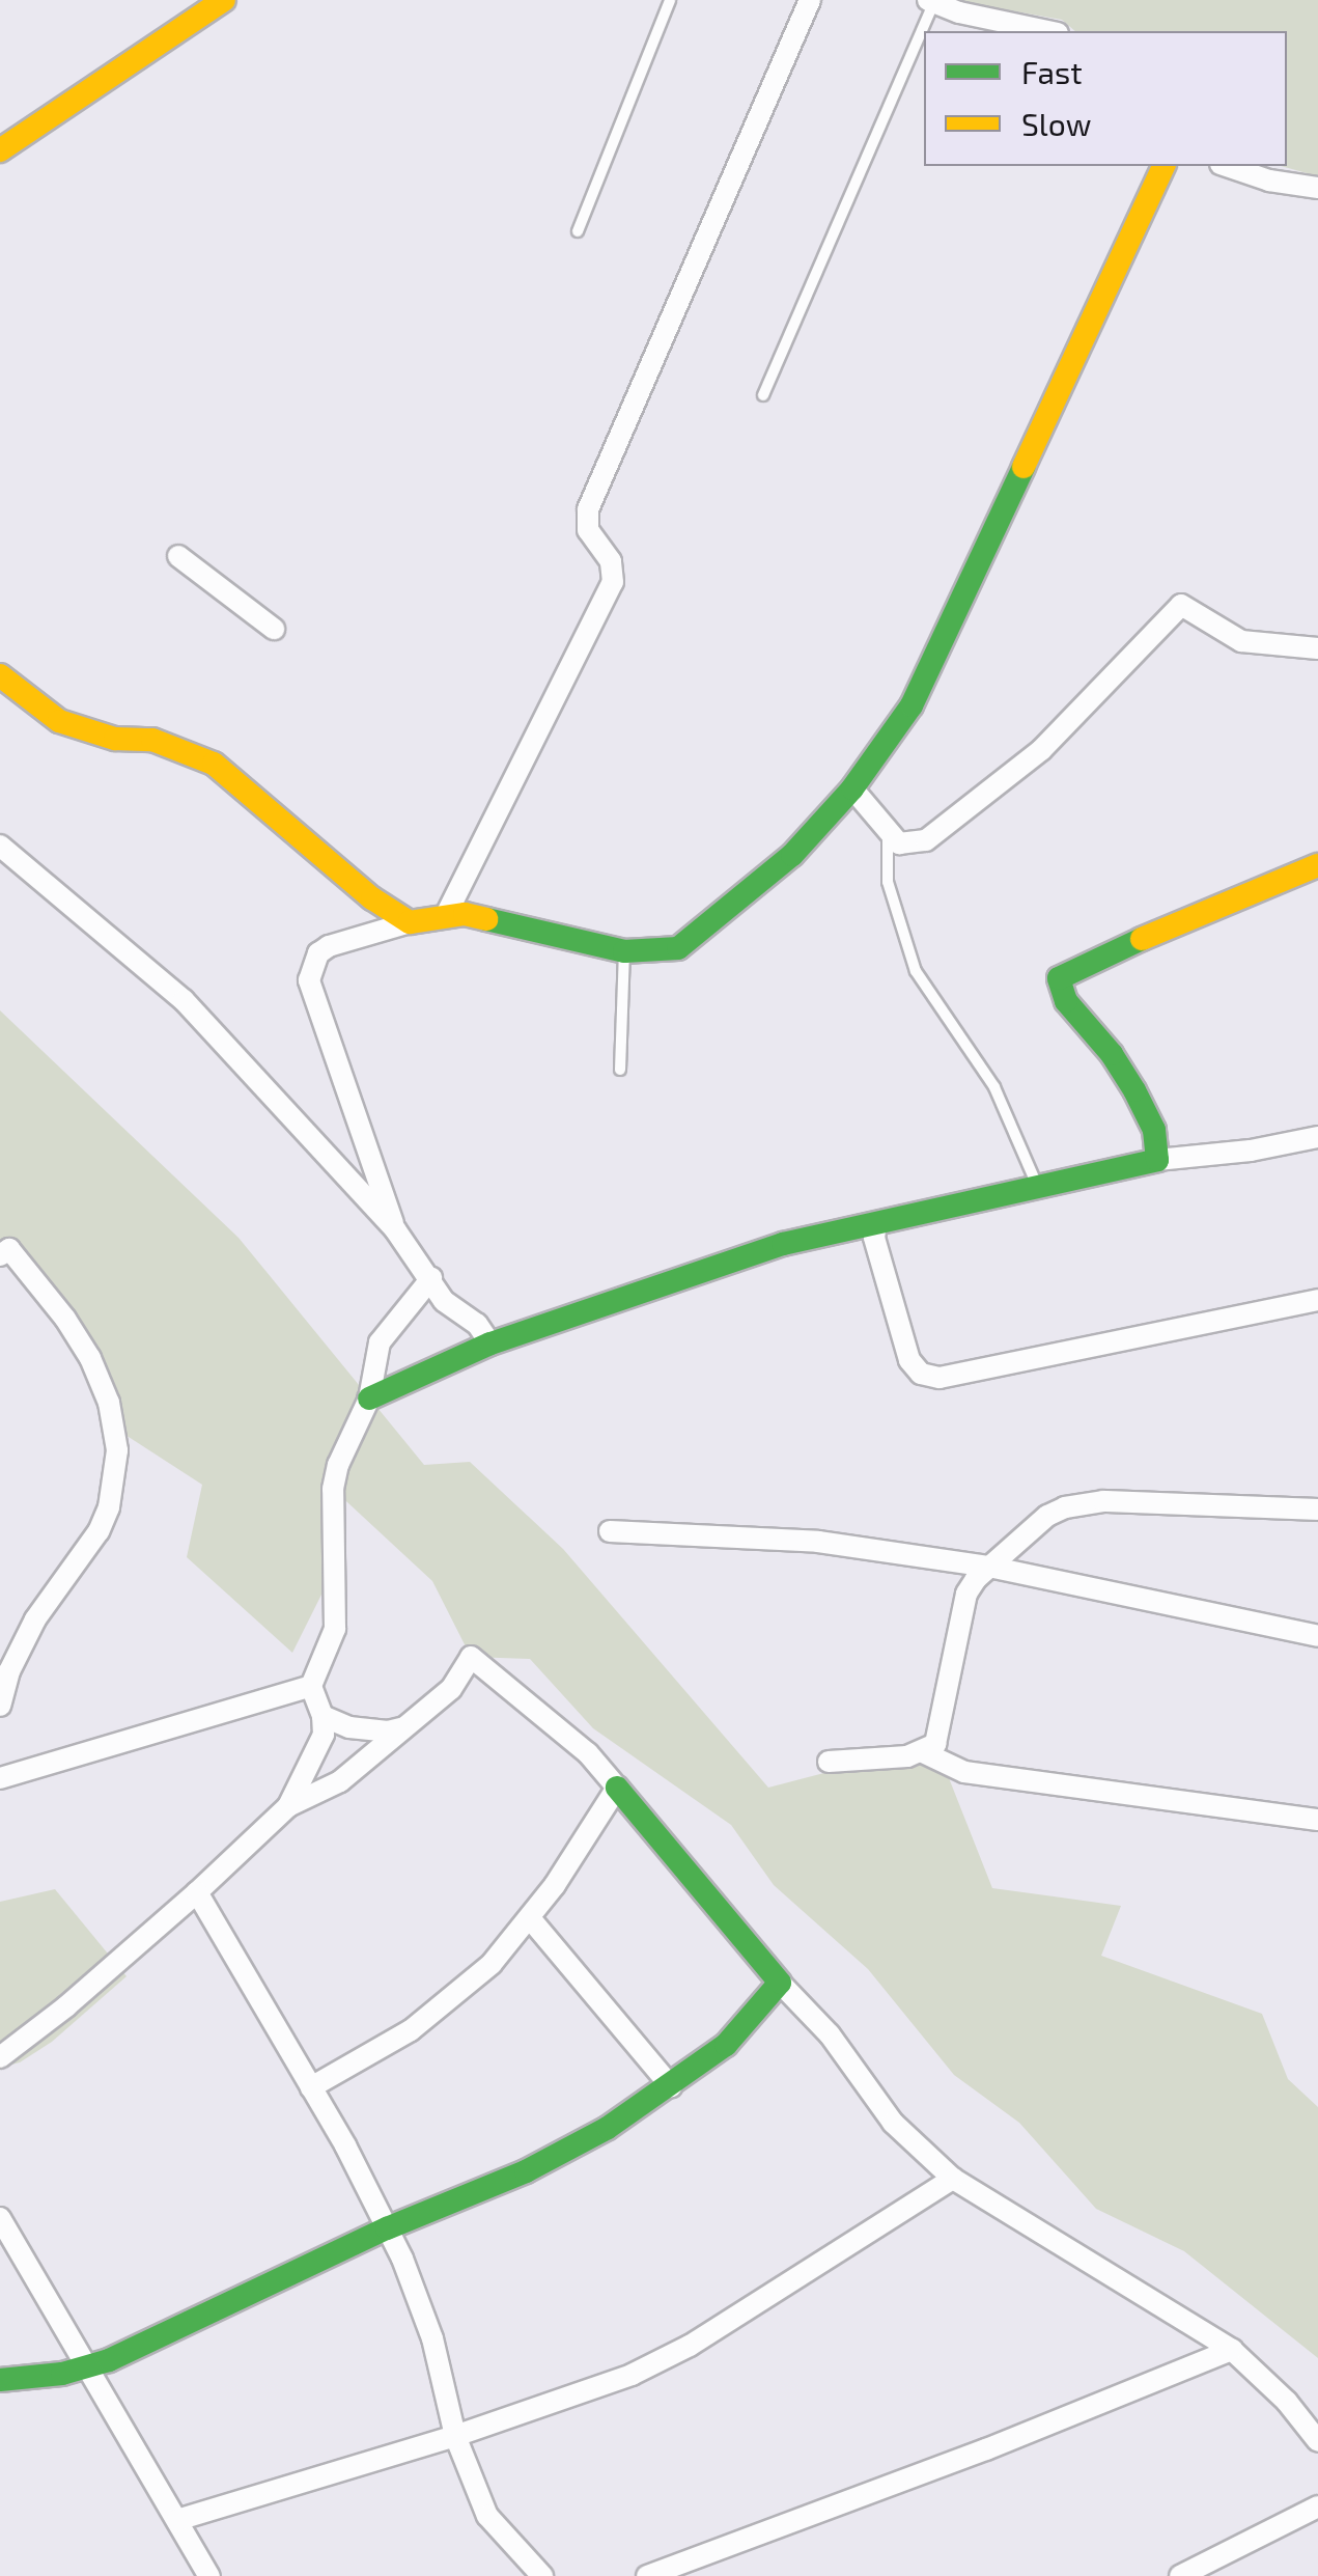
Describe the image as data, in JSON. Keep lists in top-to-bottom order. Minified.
{"legend":["Fast","Slow"]}
